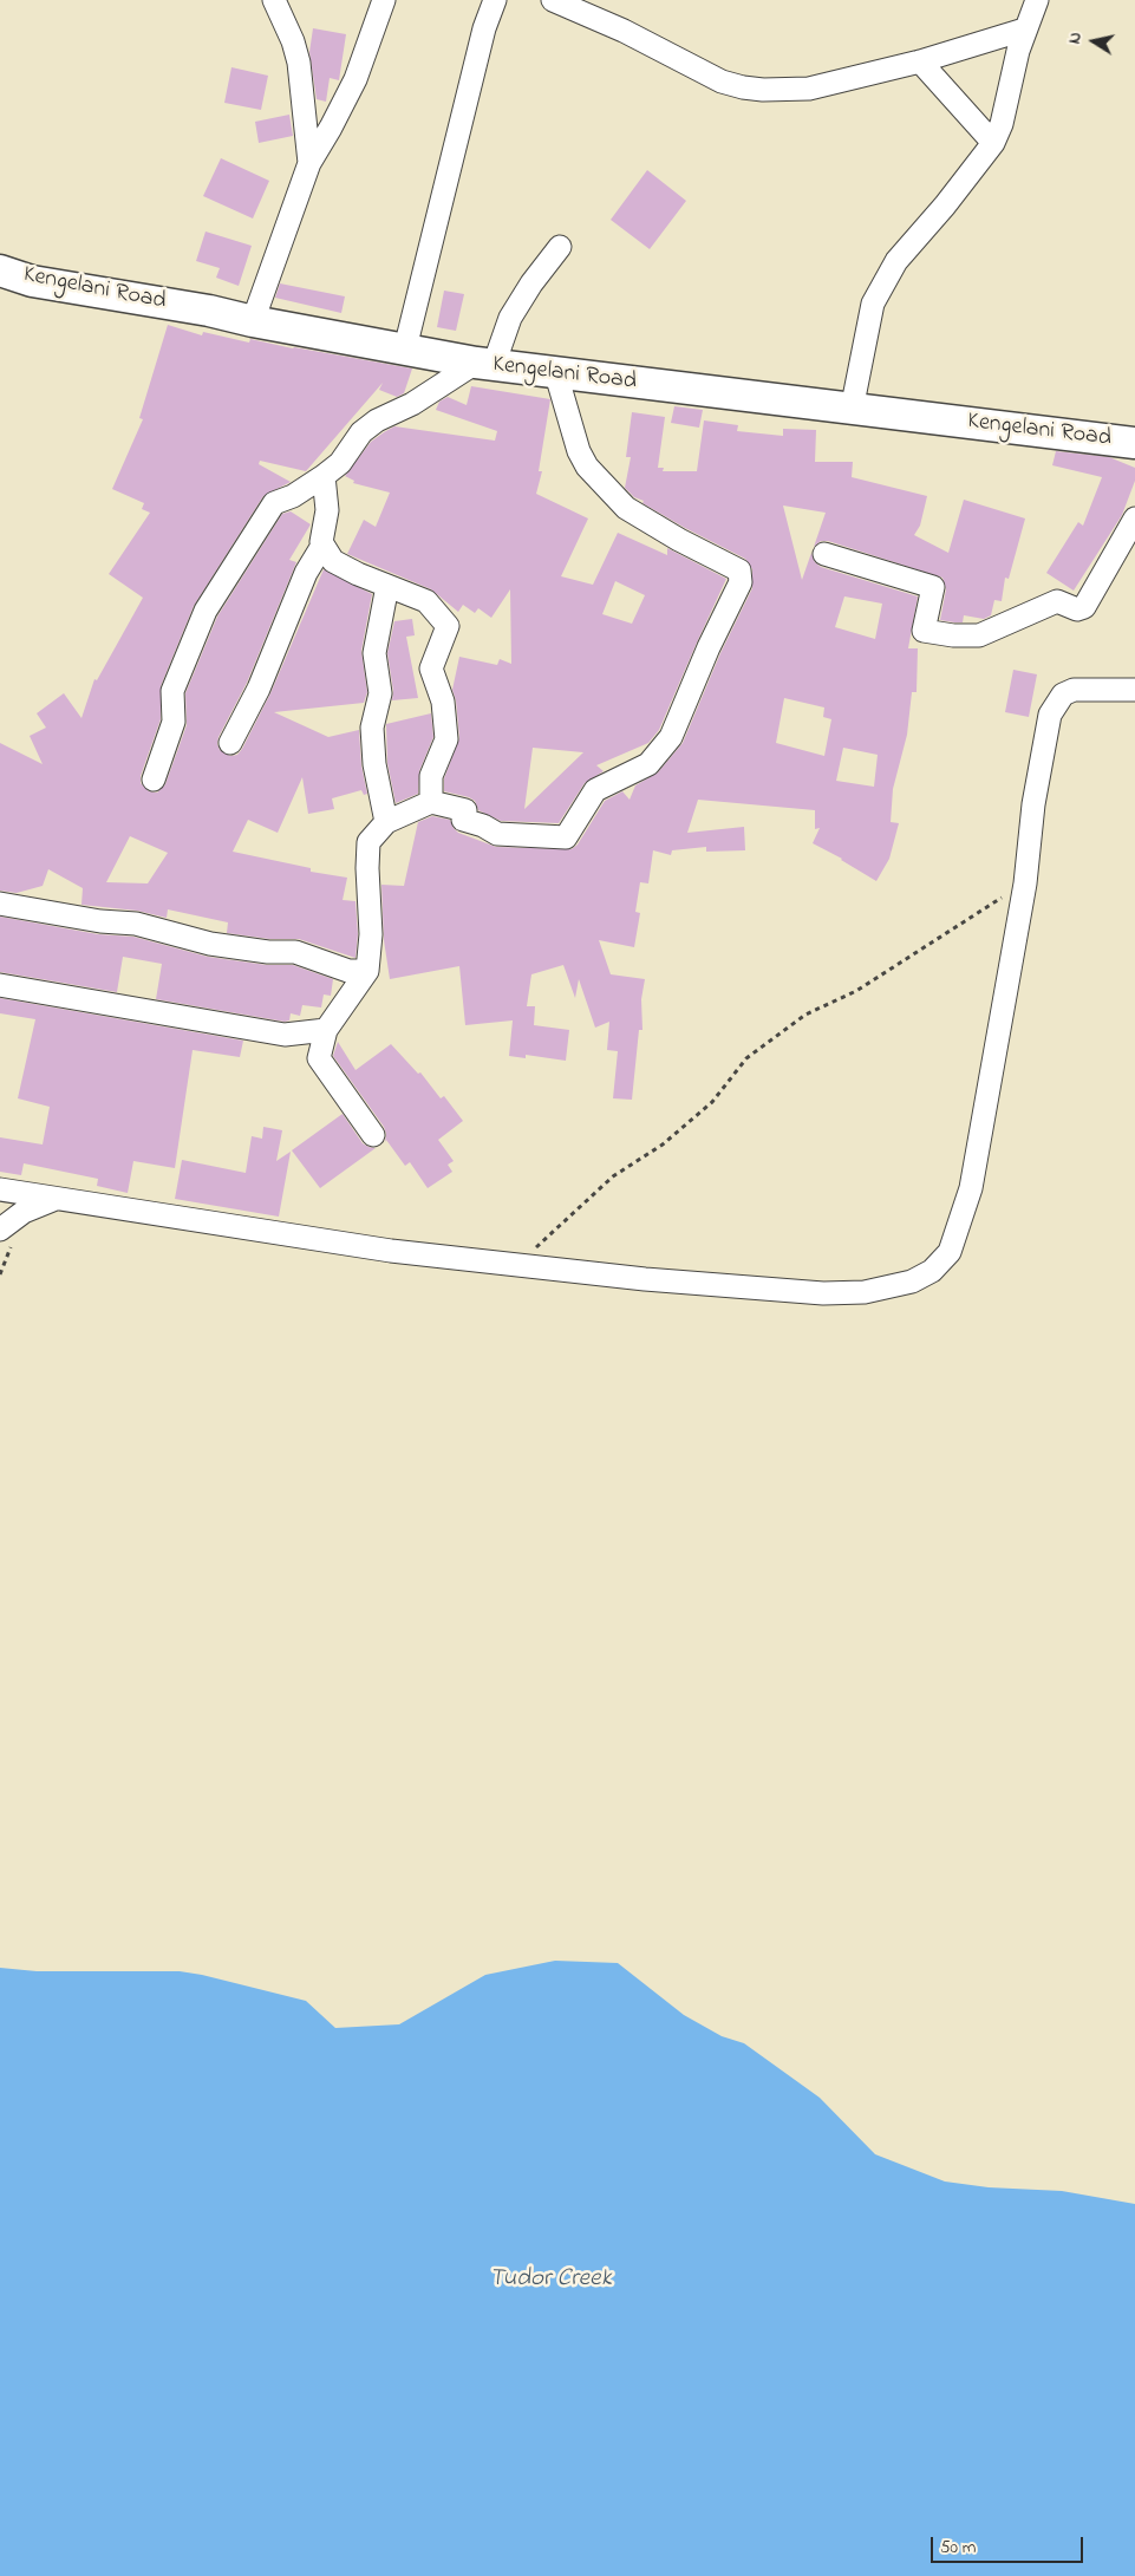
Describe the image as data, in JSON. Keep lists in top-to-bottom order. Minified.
{"streets":{"main road":["Kengelani Road"]},"water":["Tudor Creek"],"scale_bar":"50 m","north":"left"}
